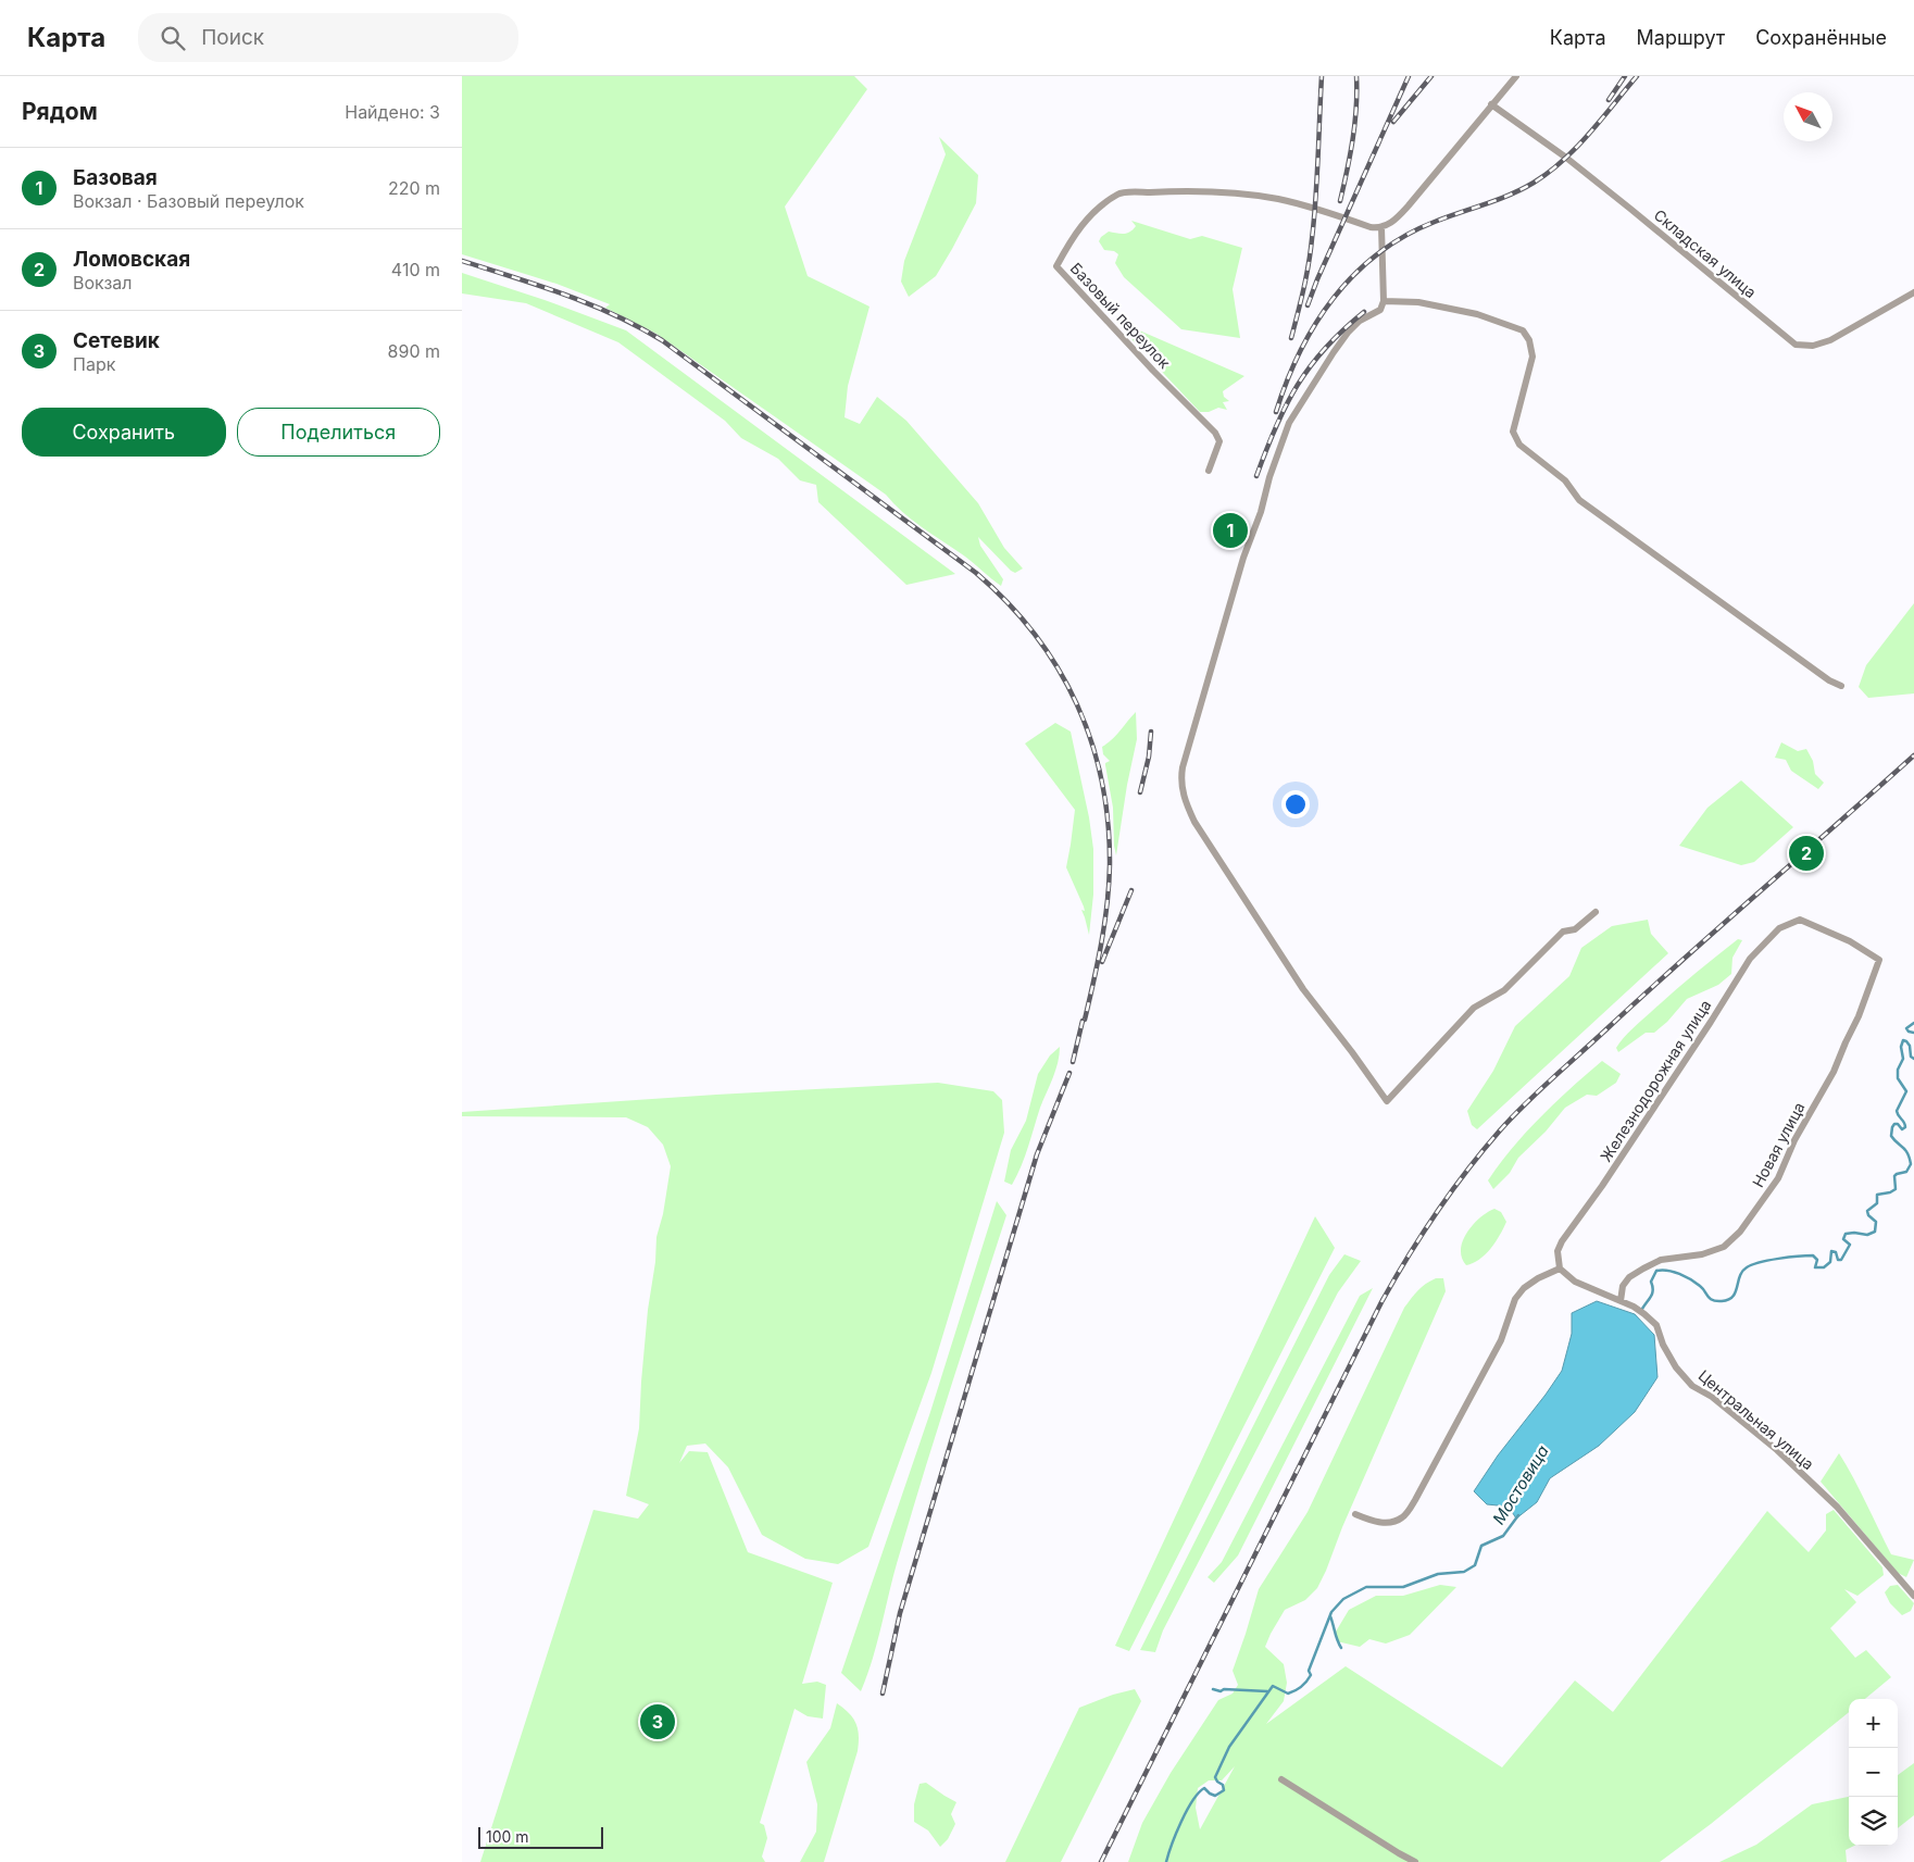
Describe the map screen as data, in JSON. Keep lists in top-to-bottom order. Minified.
{"streets":{"street":["Складская улица","Базовый переулок","Железнодорожная улица","Новая улица","Центральная улица"]},"crossings":[["Железнодорожная улица","Новая улица"],["Железнодорожная улица","Центральная улица"],["Новая улица","Центральная улица"]],"water":["Мостовица"],"scale_bar":"100 m","north":"top left","page":{"header":"Карта","search":"Поиск","nav":["Карта","Маршрут","Сохранённые"],"heading":["Рядом","Найдено: 3"],"list":[{"mark":"1","name":"Базовая","note":"Вокзал · Базовый переулок","value":"220 m"},{"mark":"2","name":"Ломовская","note":"Вокзал","value":"410 m"},{"mark":"3","name":"Сетевик","note":"Парк","value":"890 m"}],"buttons":["Сохранить","Поделиться"],"pins":["1","2","3"],"map_buttons":["+","−"],"scale":"100 m"}}
